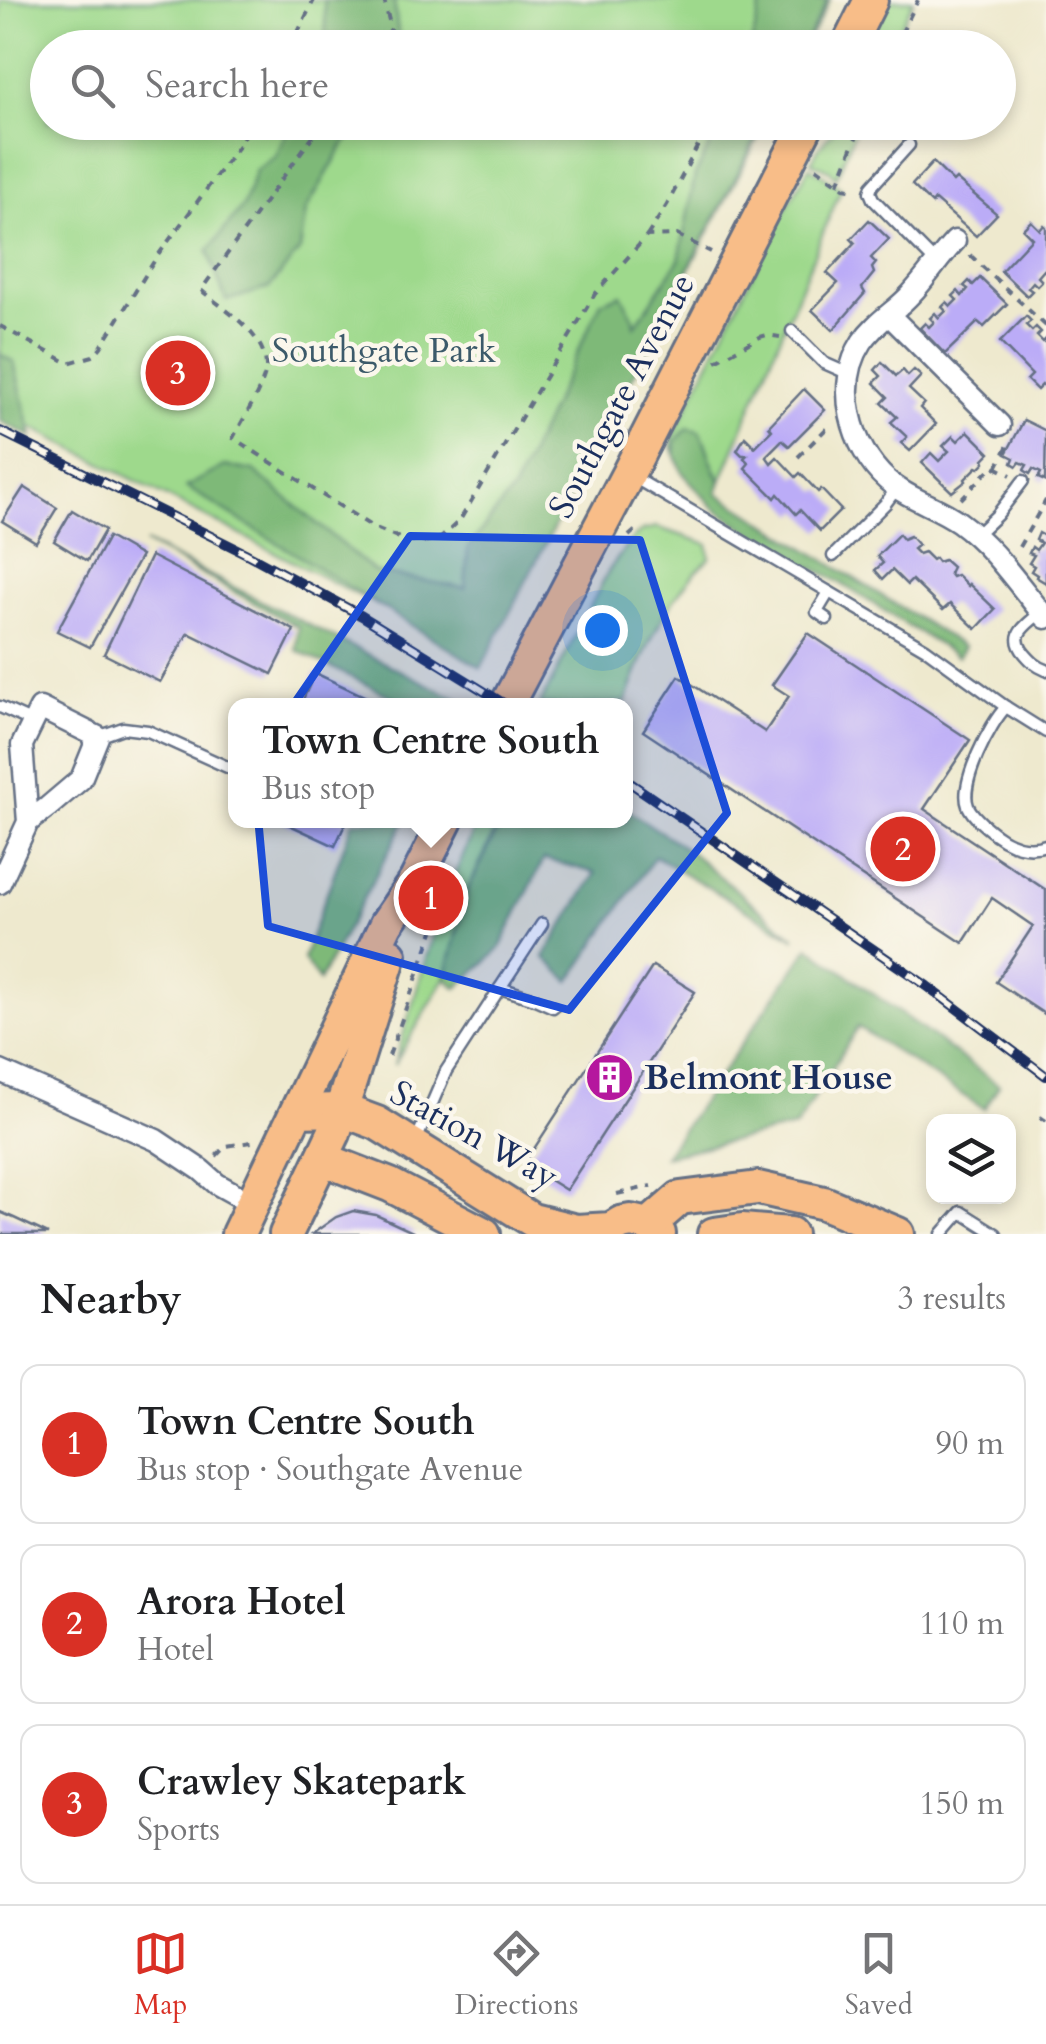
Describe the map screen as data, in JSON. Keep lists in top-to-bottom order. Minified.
{"streets":{"main road":["Southgate Avenue","Station Way"]},"parks":["Southgate Park"],"places":{"building":["Belmont House"]},"page":{"search":"Search here","pins":["3","2","1"],"popup":["Town Centre South","Bus stop"],"heading":["Nearby","3 results"],"list":[{"mark":"1","name":"Town Centre South","note":"Bus stop · Southgate Avenue","value":"90 m"},{"mark":"2","name":"Arora Hotel","note":"Hotel","value":"110 m"},{"mark":"3","name":"Crawley Skatepark","note":"Sports","value":"150 m"}],"nav":["Map","Directions","Saved"]}}
